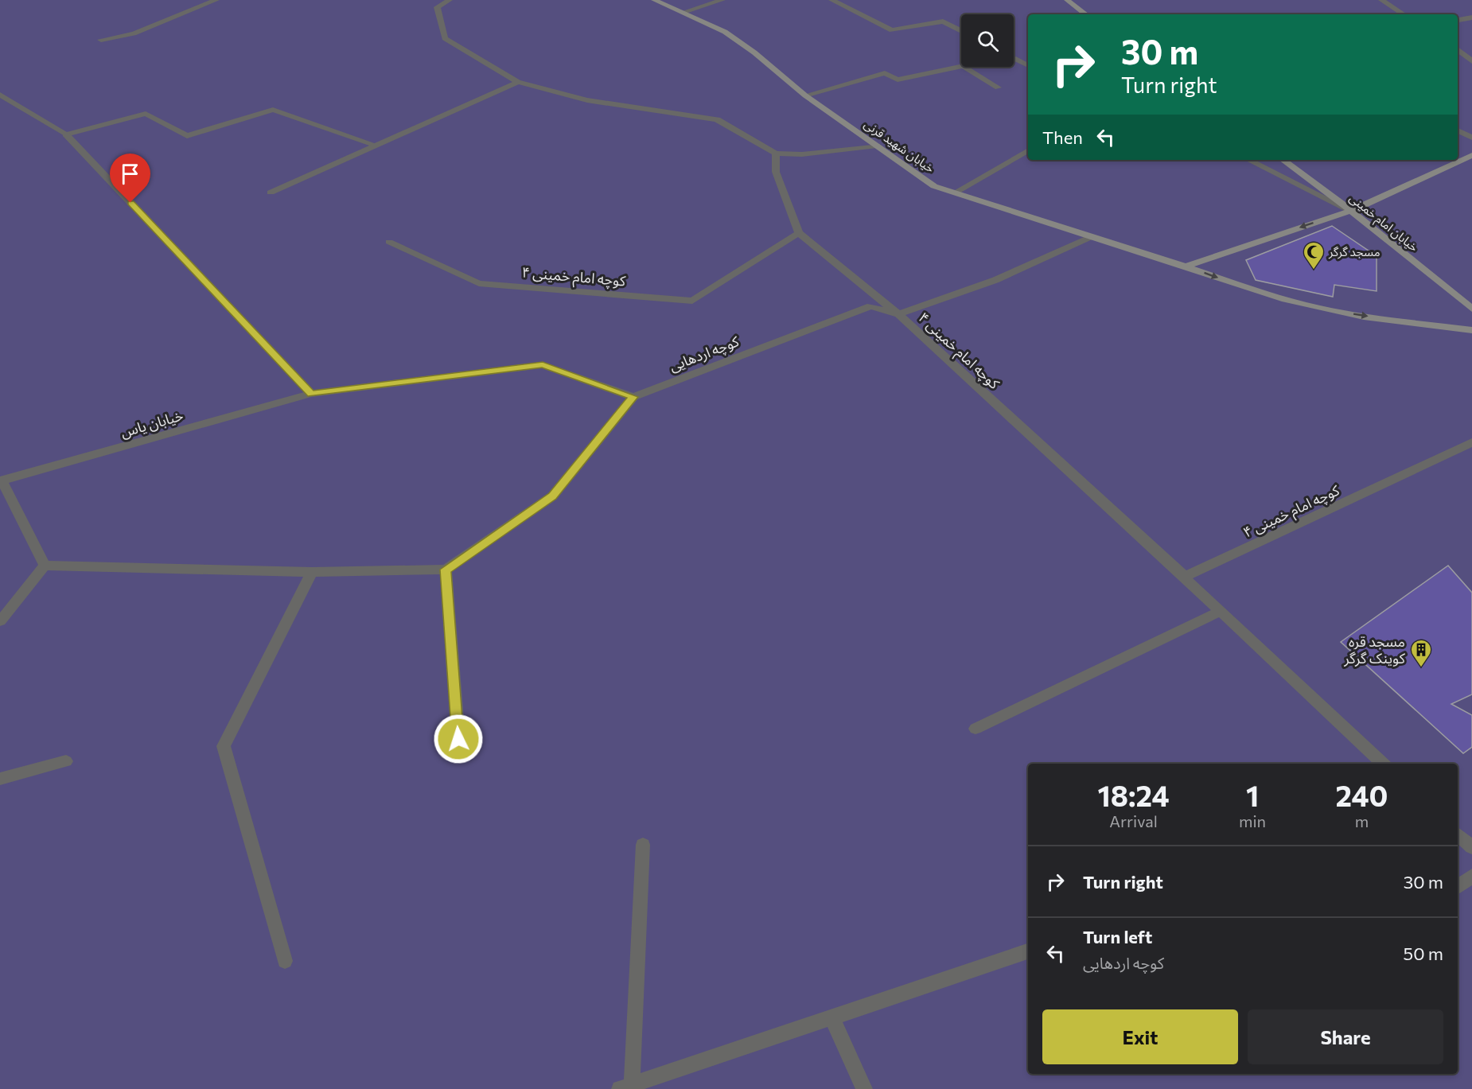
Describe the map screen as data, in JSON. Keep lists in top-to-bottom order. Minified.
{"streets":{"main road":["خیابان شهید قرنی","خیابان امام خمینی"],"street":["کوچه امام خمینی ۴","کوچه اردهایی","خیابان یاس"]},"crossings":[["کوچه امام خمینی ۴","کوچه اردهایی"]],"places":{"mosque":["مسجد گرگر"],"building":["مسجد قره کوینک گرگر"]},"page":{"turn":["30 m","Turn right"],"then":"Then","eta":["18:24","Arrival","1","min","240","m"],"list":[{"name":"Turn right","value":"30 m"},{"name":"Turn left","note":"کوچه اردهایی","value":"50 m"}],"buttons":["Exit","Share"]}}
